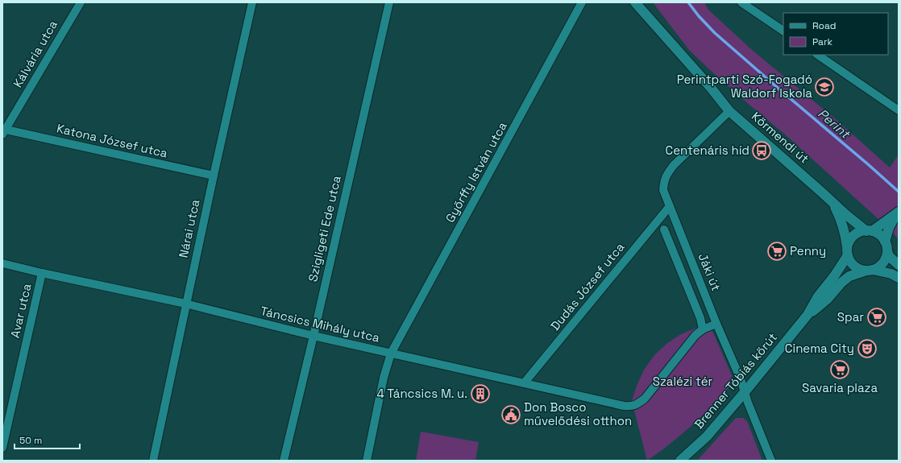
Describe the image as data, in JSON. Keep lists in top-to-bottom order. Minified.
{"streets":{"street":["Kálvária utca","Körmendi út","Katona József utca","Győrffy István utca","Nárai utca","Szigligeti Ede utca","Jáki út","Dudás József utca","Avar utca","Táncsics Mihály utca","Brenner Tóbiás körút"]},"crossings":[["Kálvária utca","Katona József utca"],["Körmendi út","Jáki út"],["Körmendi út","Brenner Tóbiás körút"],["Katona József utca","Nárai utca"],["Győrffy István utca","Táncsics Mihály utca"],["Nárai utca","Táncsics Mihály utca"],["Szigligeti Ede utca","Táncsics Mihály utca"],["Jáki út","Dudás József utca"],["Jáki út","Brenner Tóbiás körút"],["Dudás József utca","Táncsics Mihály utca"],["Avar utca","Táncsics Mihály utca"]],"water":["Perint"],"parks":["Szalézi tér"],"places":{"school or university":["Perintparti Szó-Fogadó Waldorf Iskola"],"bus stop":["Centenáris híd"],"supermarket":["Penny","Spar","Savaria plaza"],"theatre":["Cinema City"],"building":["4 Táncsics M. u."],"public building":["Don Bosco művelődési otthon"]},"legend":["Road","Park"],"scale_bar":"50 m"}
